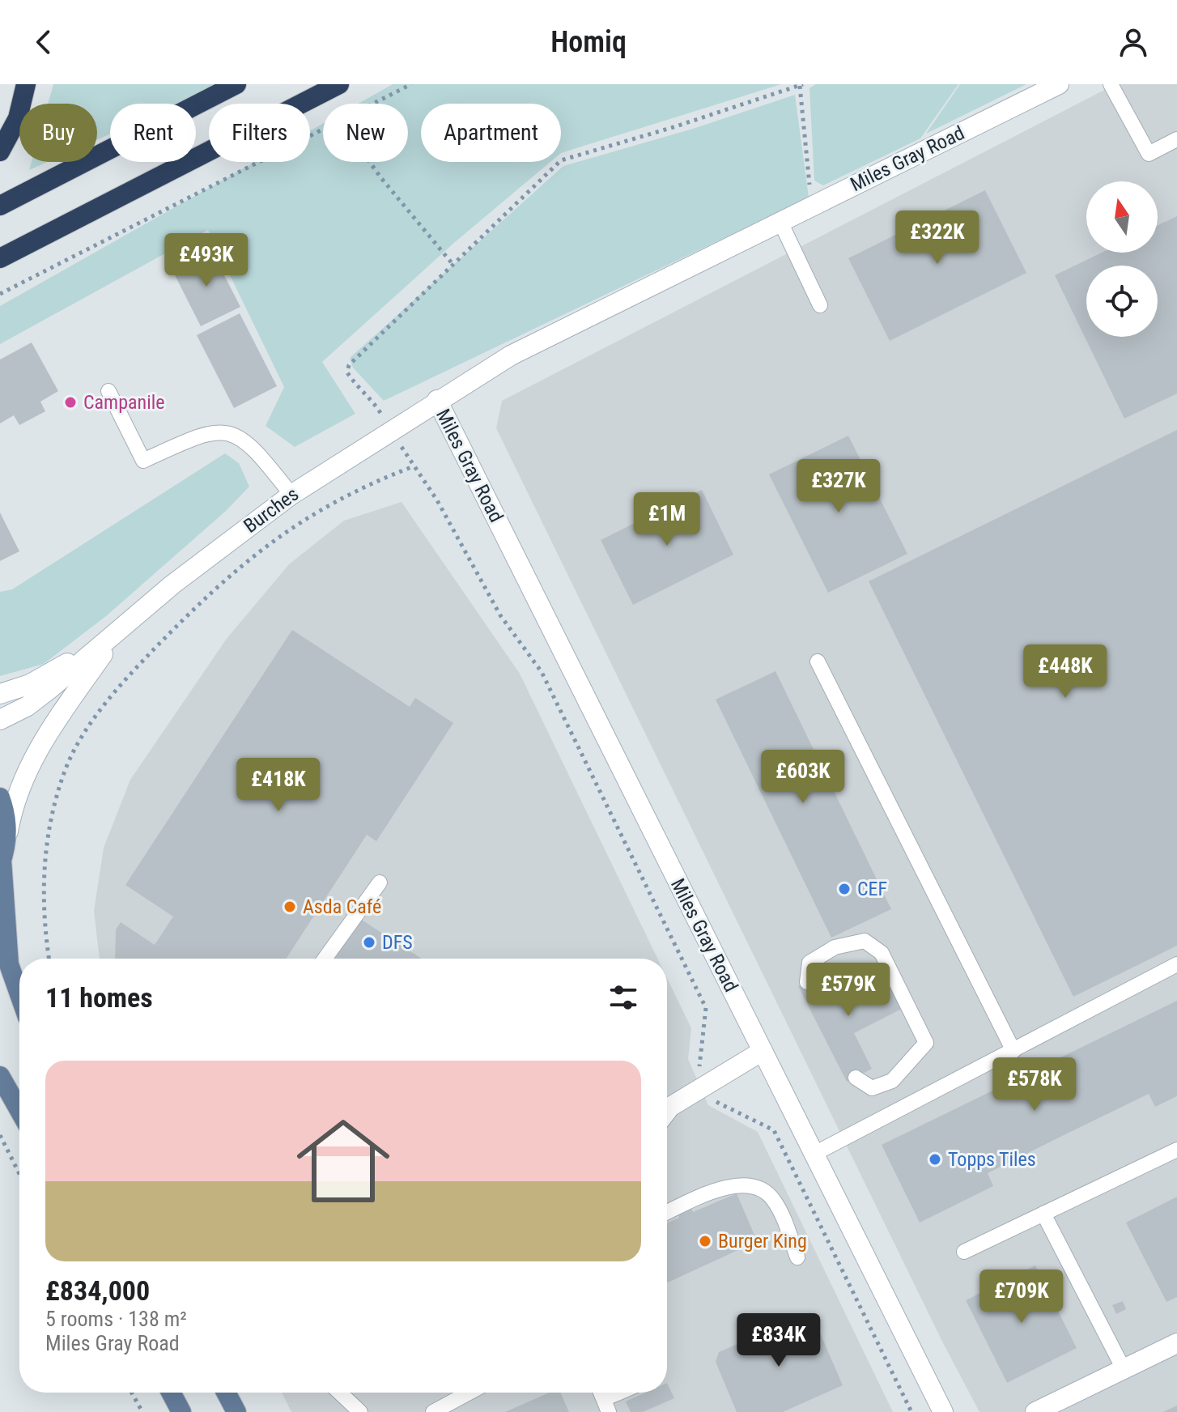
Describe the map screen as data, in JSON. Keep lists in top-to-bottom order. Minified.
{"streets":{"street":["Miles Gray Road","Burches"]},"crossings":[["Miles Gray Road","Burches"]],"places":["Campanile","CEF","Asda Café","DFS","Topps Tiles","Burger King"],"north":"top","page":{"header":"Homiq","chip":["Buy","Rent","Filters","New","Apartment"],"price":["£322K","£493K","£327K","£1M","£448K","£603K","£418K","£579K","£578K","£709K","£834K"],"heading":"11 homes","list":[{"name":"£834,000","note":"5 rooms · 138 m² · Miles Gray Road"}]}}
